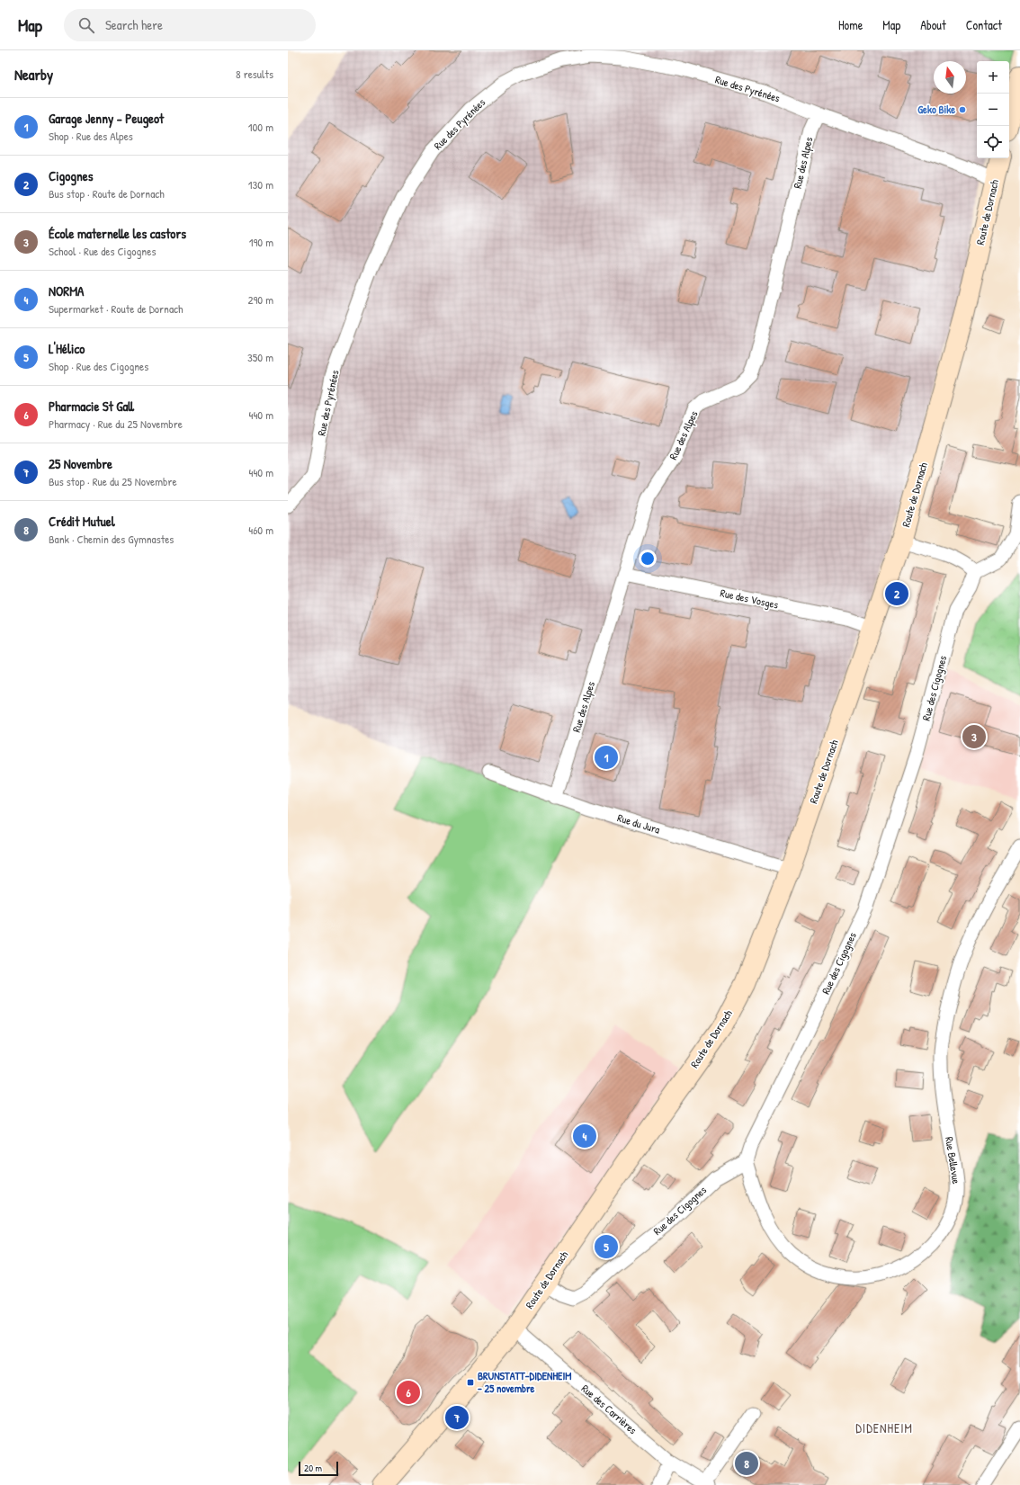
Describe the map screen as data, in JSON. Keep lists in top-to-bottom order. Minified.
{"streets":{"main road":["Route de Dornach"],"street":["Rue des Pyrénées","Rue des Alpes","Rue des Vosges","Rue des Cigognes","Rue du Jura","Rue Bellevue","Rue des Carrières"]},"crossings":[["Rue des Pyrénées","Rue des Alpes"],["Rue des Pyrénées","Route de Dornach"],["Rue des Alpes","Rue des Vosges"],["Rue des Alpes","Rue du Jura"],["Route de Dornach","Rue des Vosges"],["Route de Dornach","Rue des Cigognes"],["Route de Dornach","Rue du Jura"],["Route de Dornach","Rue des Carrières"],["Rue des Cigognes","Rue Bellevue"]],"districts":["DIDENHEIM"],"places":{"other":["Geko Bike"],"transit":["BRUNSTATT-DIDENHEIM - 25 novembre"]},"scale_bar":"20 m","north":"top","page":{"header":"Map","search":"Search here","nav":["Home","Map","About","Contact"],"heading":["Nearby","8 results"],"map_buttons":["+","−"],"list":[{"mark":"1","name":"Garage Jenny - Peugeot","note":"Shop · Rue des Alpes","value":"100 m"},{"mark":"2","name":"Cigognes","note":"Bus stop · Route de Dornach","value":"130 m"},{"mark":"3","name":"École maternelle les castors","note":"School · Rue des Cigognes","value":"190 m"},{"mark":"4","name":"NORMA","note":"Supermarket · Route de Dornach","value":"290 m"},{"mark":"5","name":"L'Hélico","note":"Shop · Rue des Cigognes","value":"350 m"},{"mark":"6","name":"Pharmacie St Gall","note":"Pharmacy · Rue du 25 Novembre","value":"440 m"},{"mark":"7","name":"25 Novembre","note":"Bus stop · Rue du 25 Novembre","value":"440 m"},{"mark":"8","name":"Crédit Mutuel","note":"Bank · Chemin des Gymnastes","value":"460 m"}],"pins":["2","3","1","4","5","6","7","8"],"scale":"20 m"}}
